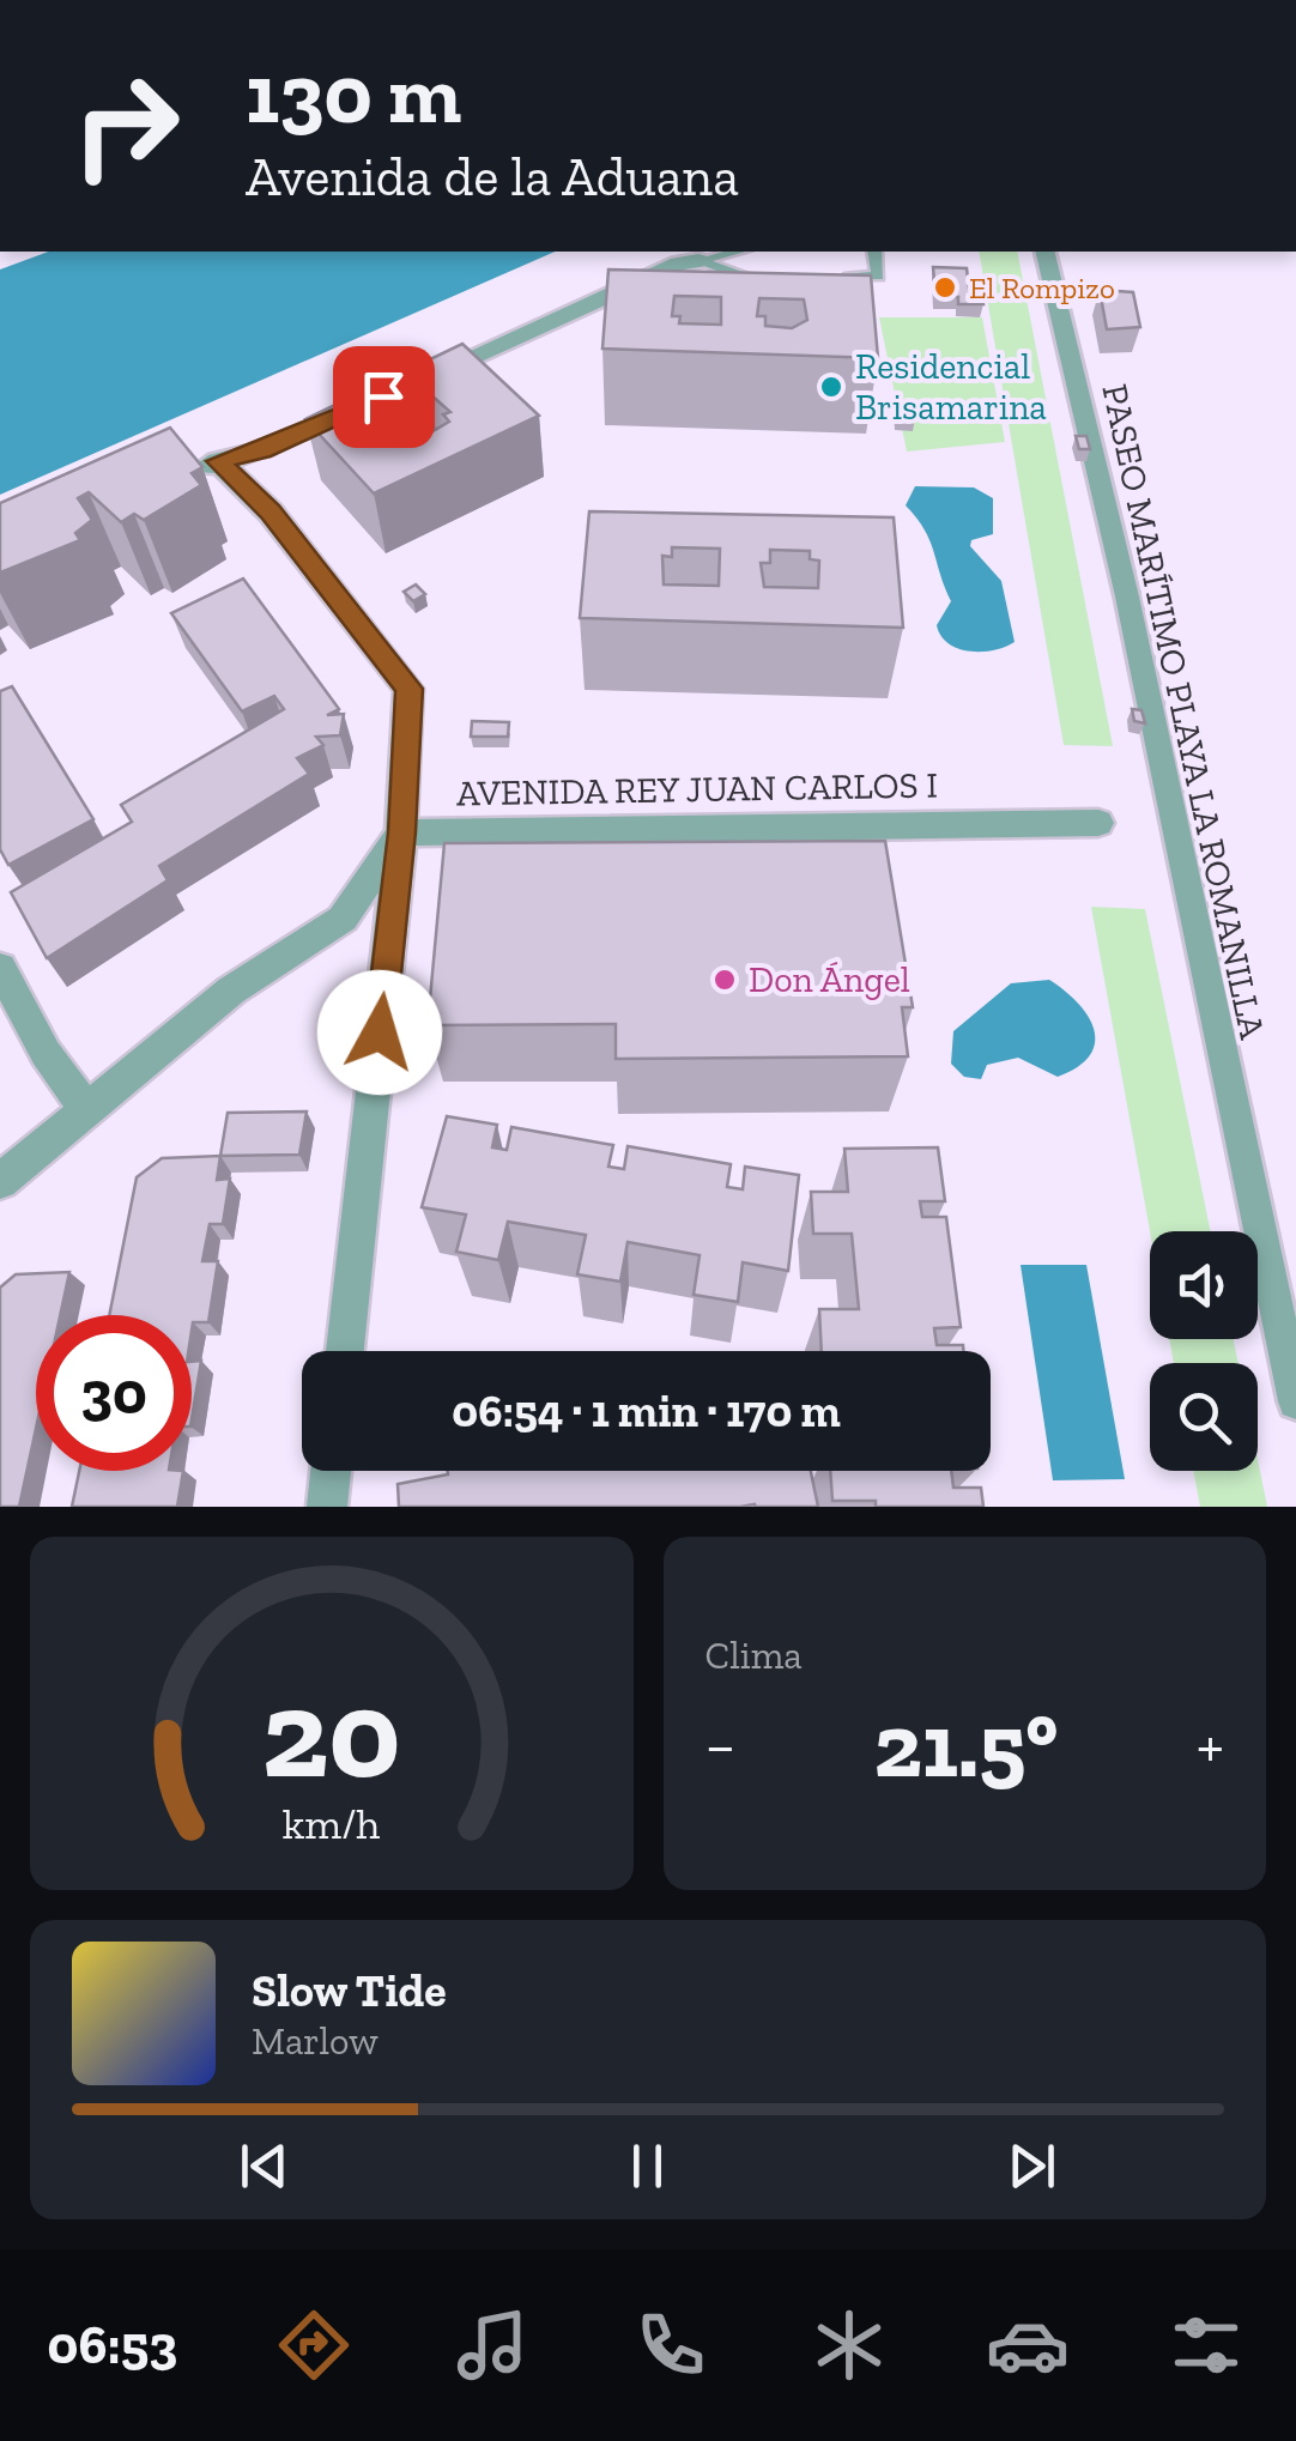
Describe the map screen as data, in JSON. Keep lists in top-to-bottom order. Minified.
{"streets":{"street":["PASEO MARÍTIMO PLAYA LA ROMANILLA","AVENIDA REY JUAN CARLOS I"]},"places":["El Rompizo","Residencial Brisamarina","Don Ángel"],"page":{"turn":["130 m","Avenida de la Aduana"],"limit":"30","trip":"06:54 · 1 min · 170 m","tile":"Clima","heat":["−","21.5°","+"],"song":["Slow Tide","Marlow"],"tabs":"06:53","gauge":["20","km/h"]}}
